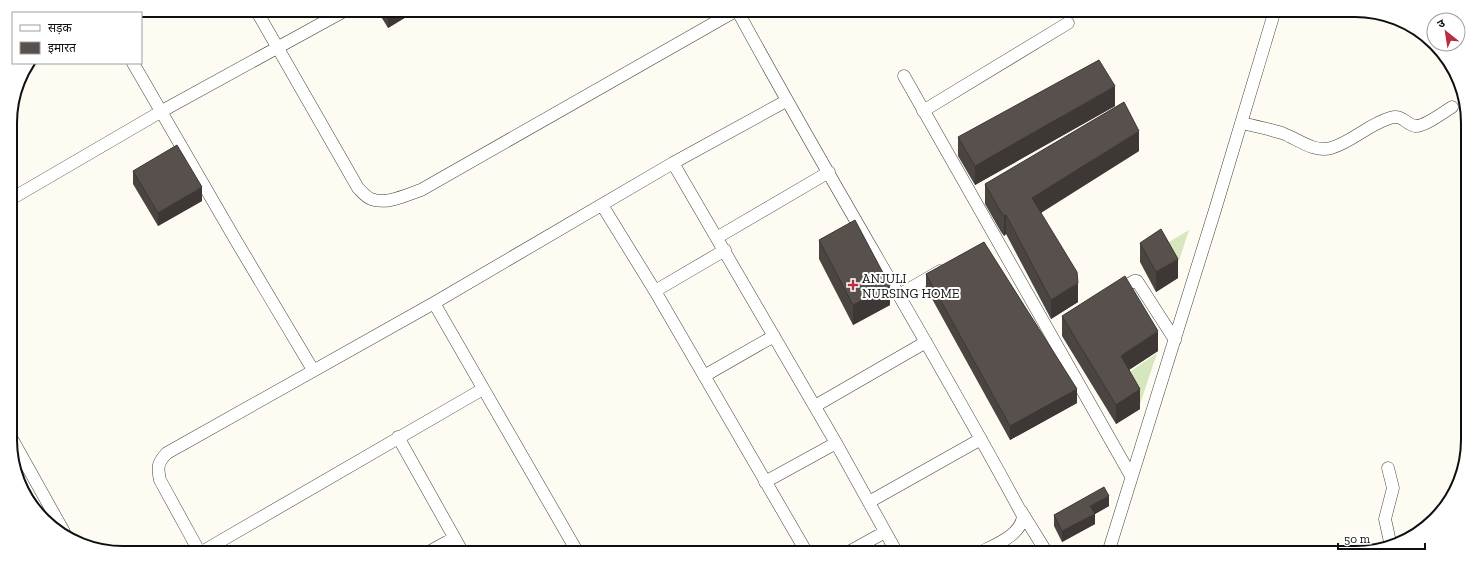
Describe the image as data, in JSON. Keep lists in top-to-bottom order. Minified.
{"places":{"health":["ANJULI NURSING HOME"]},"legend":["सड़क","इमारत"],"scale_bar":"50 m","north":"top left"}
